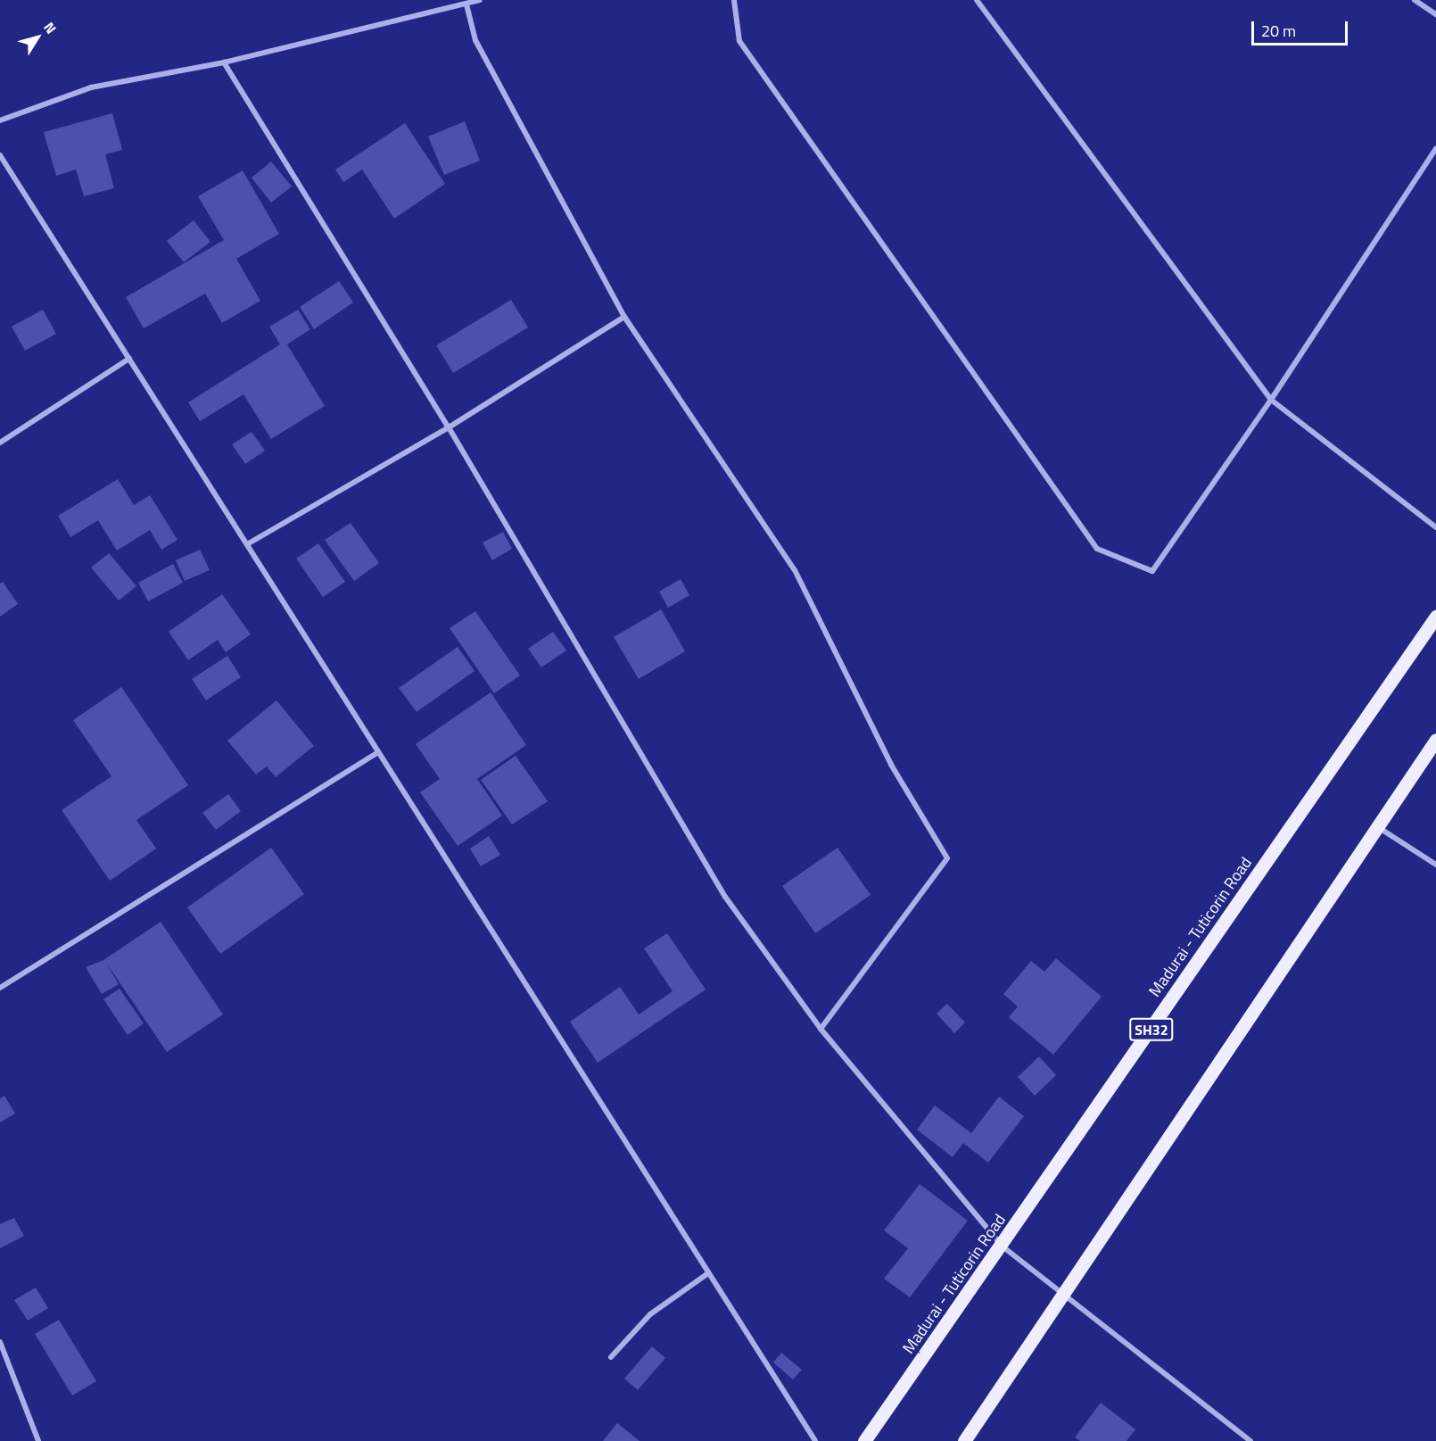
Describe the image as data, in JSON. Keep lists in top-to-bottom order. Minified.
{"streets":{"main road":["Madurai - Tuticorin Road","SH32"]},"scale_bar":"20 m","north":"top right"}
